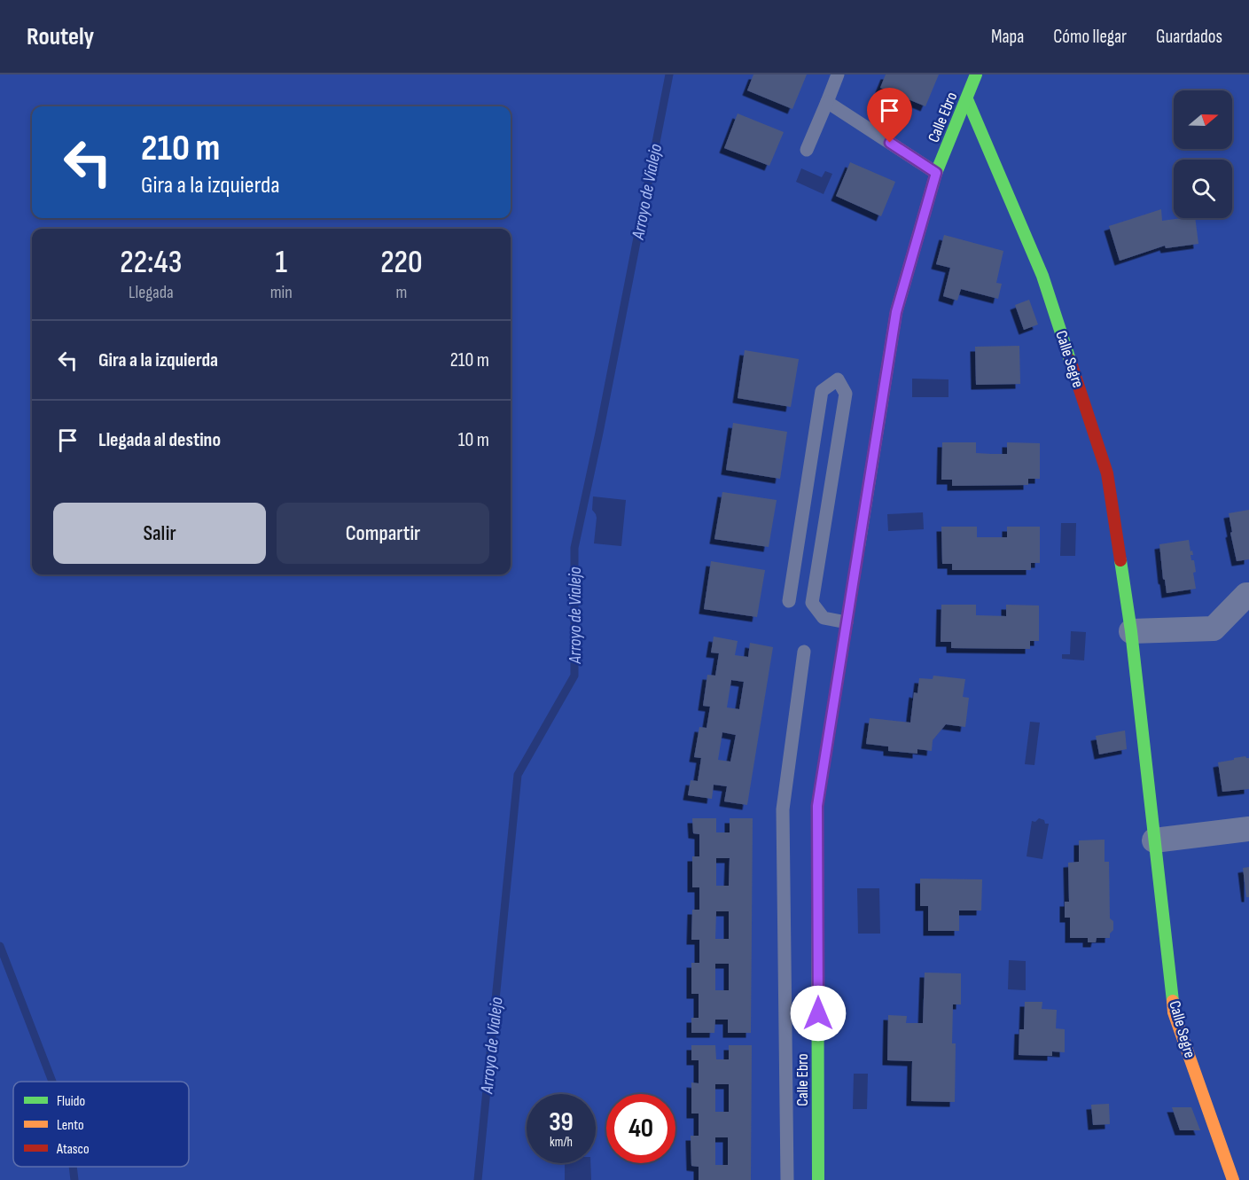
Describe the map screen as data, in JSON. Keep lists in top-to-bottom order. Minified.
{"streets":{"street":["Calle Ebro","Calle Segre"]},"crossings":[["Calle Ebro","Calle Segre"]],"water":["Arroyo de Vialejo"],"legend":["Fluido","Lento","Atasco"],"north":"right","page":{"header":"Routely","nav":["Mapa","Cómo llegar","Guardados"],"turn":["210 m","Gira a la izquierda"],"eta":["22:43","Llegada","1","min","220","m"],"list":[{"name":"Gira a la izquierda","value":"210 m"},{"name":"Llegada al destino","value":"10 m"}],"buttons":["Salir","Compartir"],"speed":"39 km/h","limit":"40"}}
